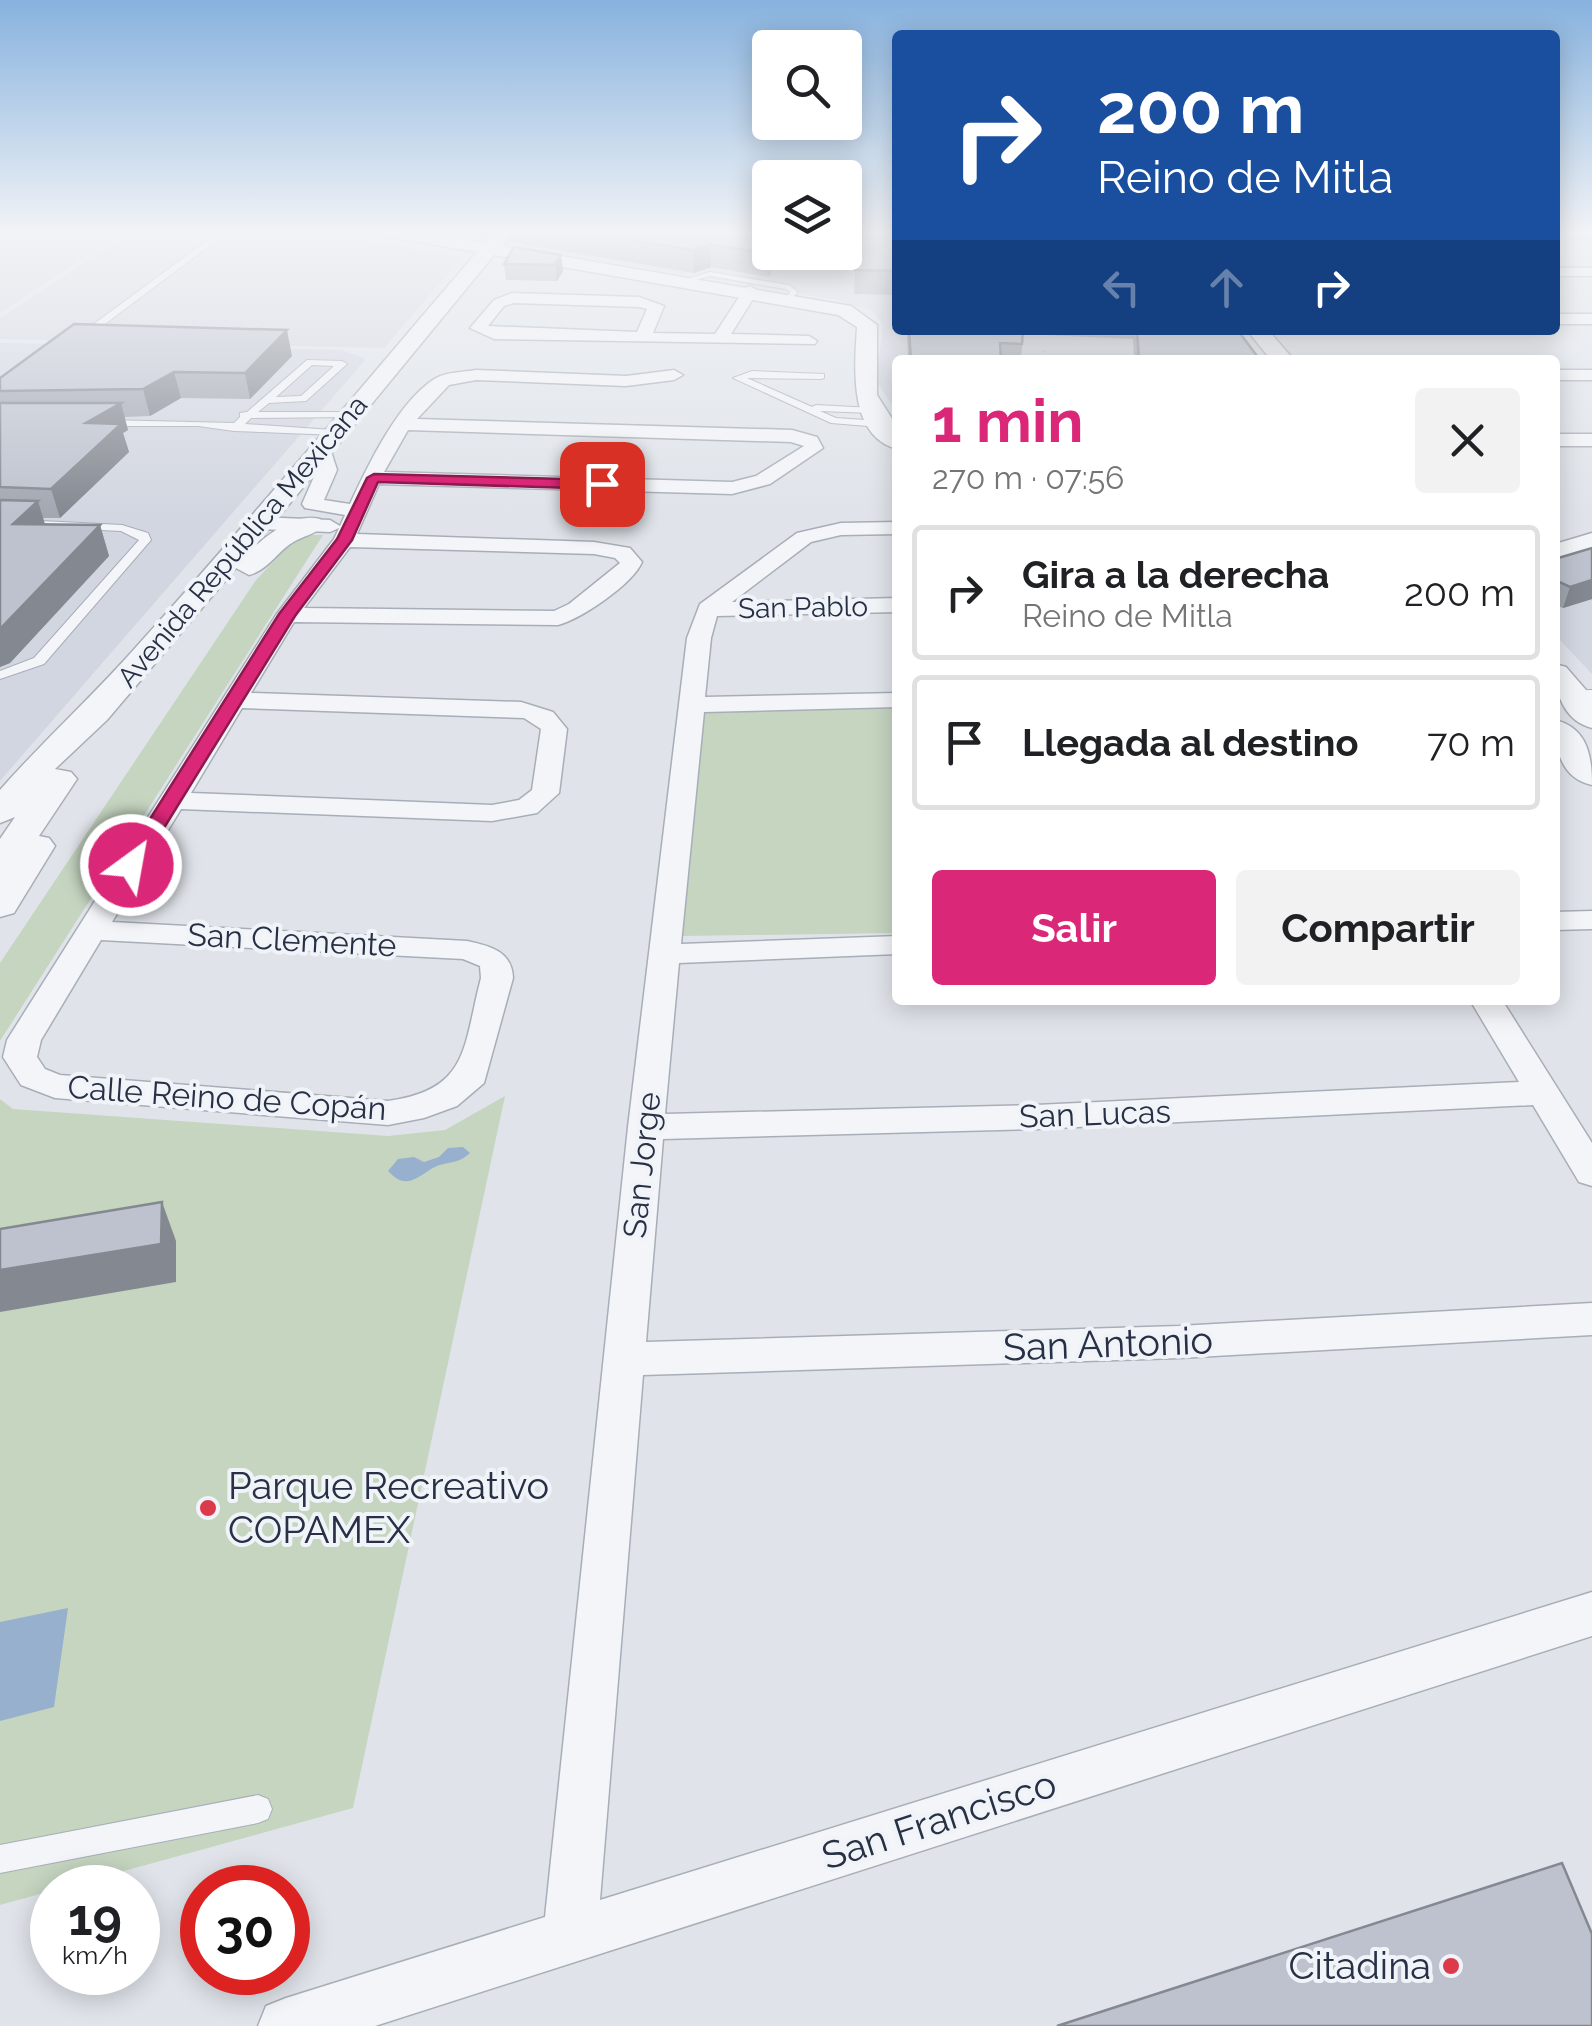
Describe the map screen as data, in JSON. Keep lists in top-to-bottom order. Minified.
{"streets":{"street":["Avenida República Mexicana","San Pablo","San Clemente","Calle Reino de Copán","San Lucas","San Jorge","San Antonio","San Francisco"]},"crossings":[["San Pablo","San Jorge"],["San Clemente","Calle Reino de Copán"],["San Lucas","San Jorge"],["San Jorge","San Antonio"],["San Jorge","San Francisco"]],"places":["Parque Recreativo COPAMEX","Citadina"],"page":{"turn":["200 m","Reino de Mitla"],"heading":["1 min","270 m · 07:56"],"list":[{"name":"Gira a la derecha","note":"Reino de Mitla","value":"200 m"},{"name":"Llegada al destino","value":"70 m"}],"buttons":["Salir","Compartir"],"speed":"19 km/h","limit":"30"}}
